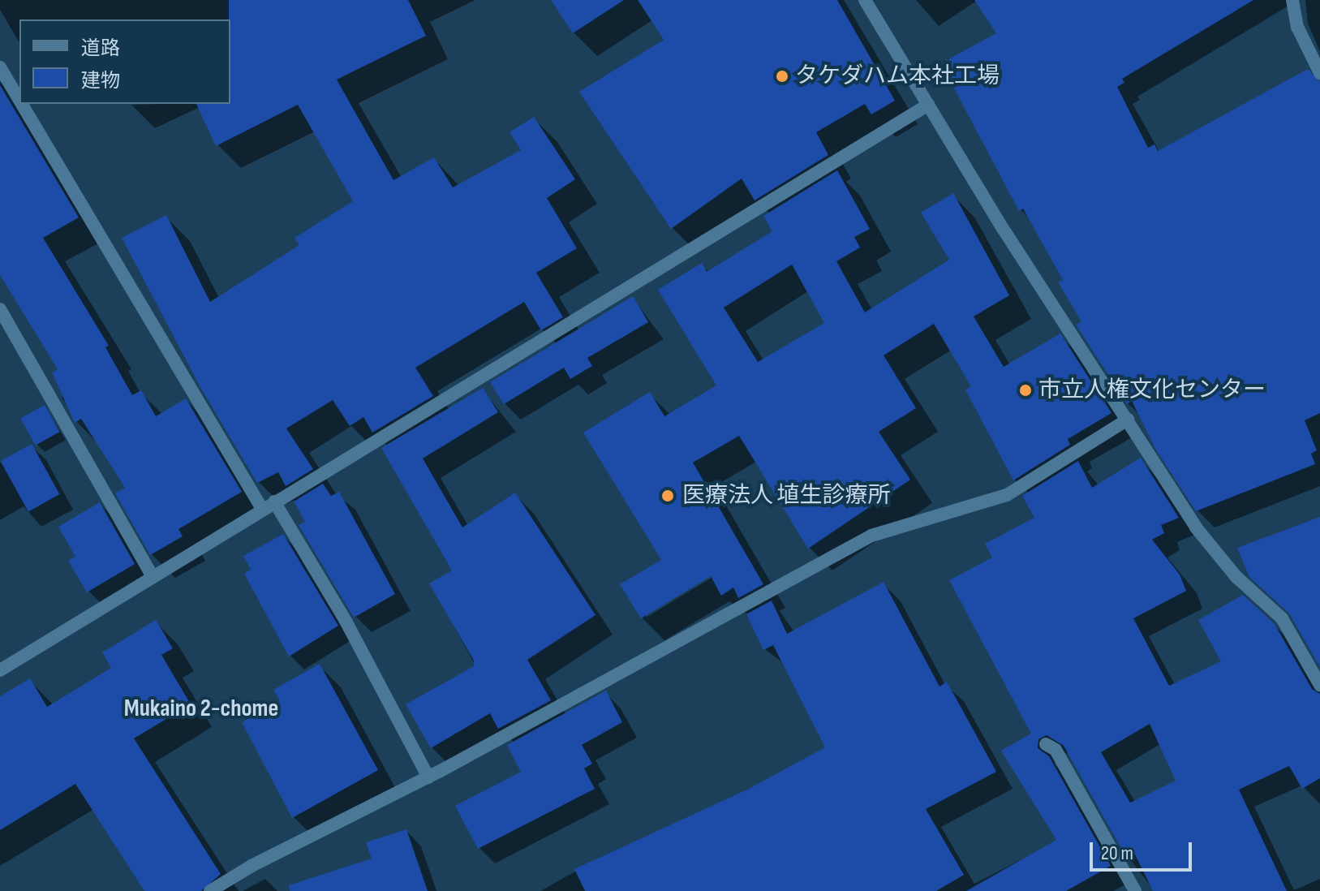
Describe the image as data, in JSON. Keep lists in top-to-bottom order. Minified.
{"districts":["Mukaino 2-chome"],"places":["タケダハム本社工場","市立人権文化センター","医療法人 埴生診療所"],"legend":["道路","建物"],"scale_bar":"20 m"}
